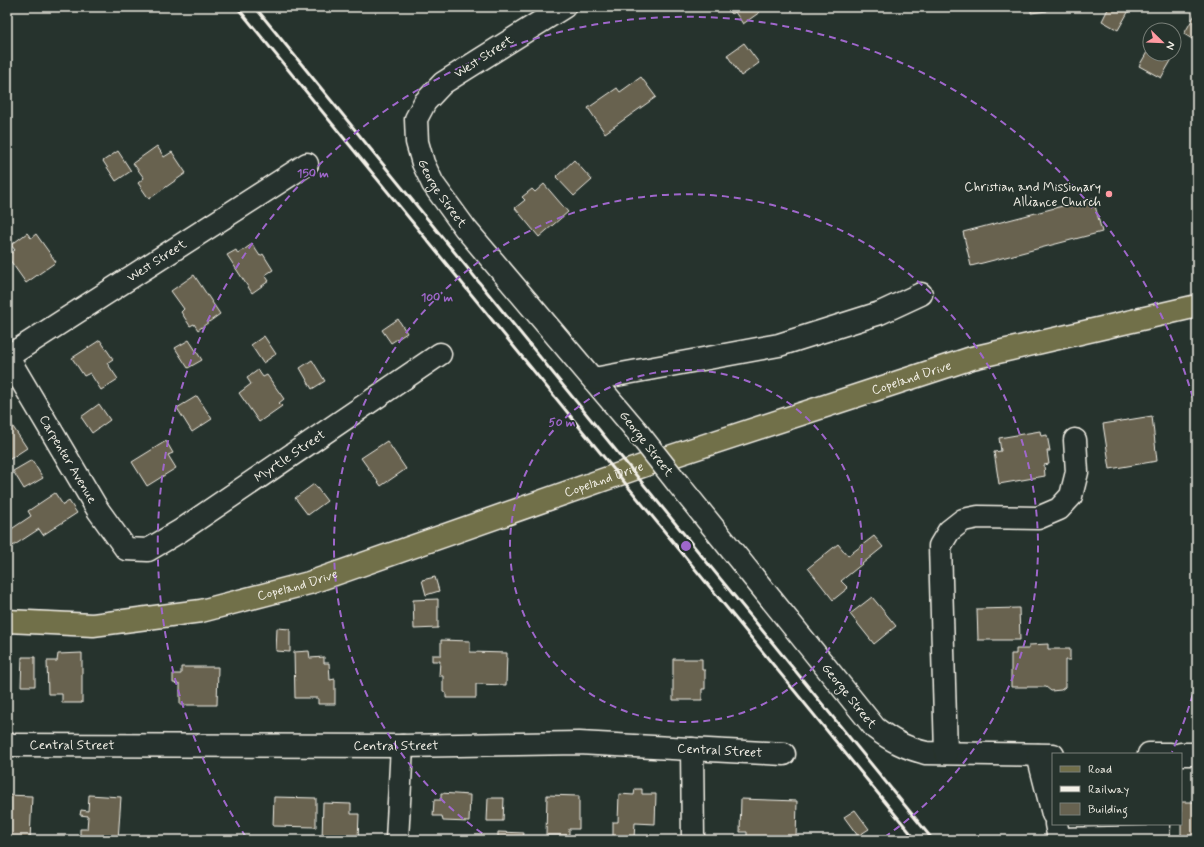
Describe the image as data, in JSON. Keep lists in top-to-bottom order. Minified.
{"streets":{"main road":["Copeland Drive"],"street":["West Street","George Street","Myrtle Street","Carpenter Avenue","Central Street"]},"crossings":[["West Street","George Street"],["West Street","Carpenter Avenue"],["Myrtle Street","Carpenter Avenue"]],"places":["Christian and Missionary Alliance Church"],"legend":["Road","Railway","Building"],"north":"bottom right","rings":["150 m","100 m","50 m"]}
